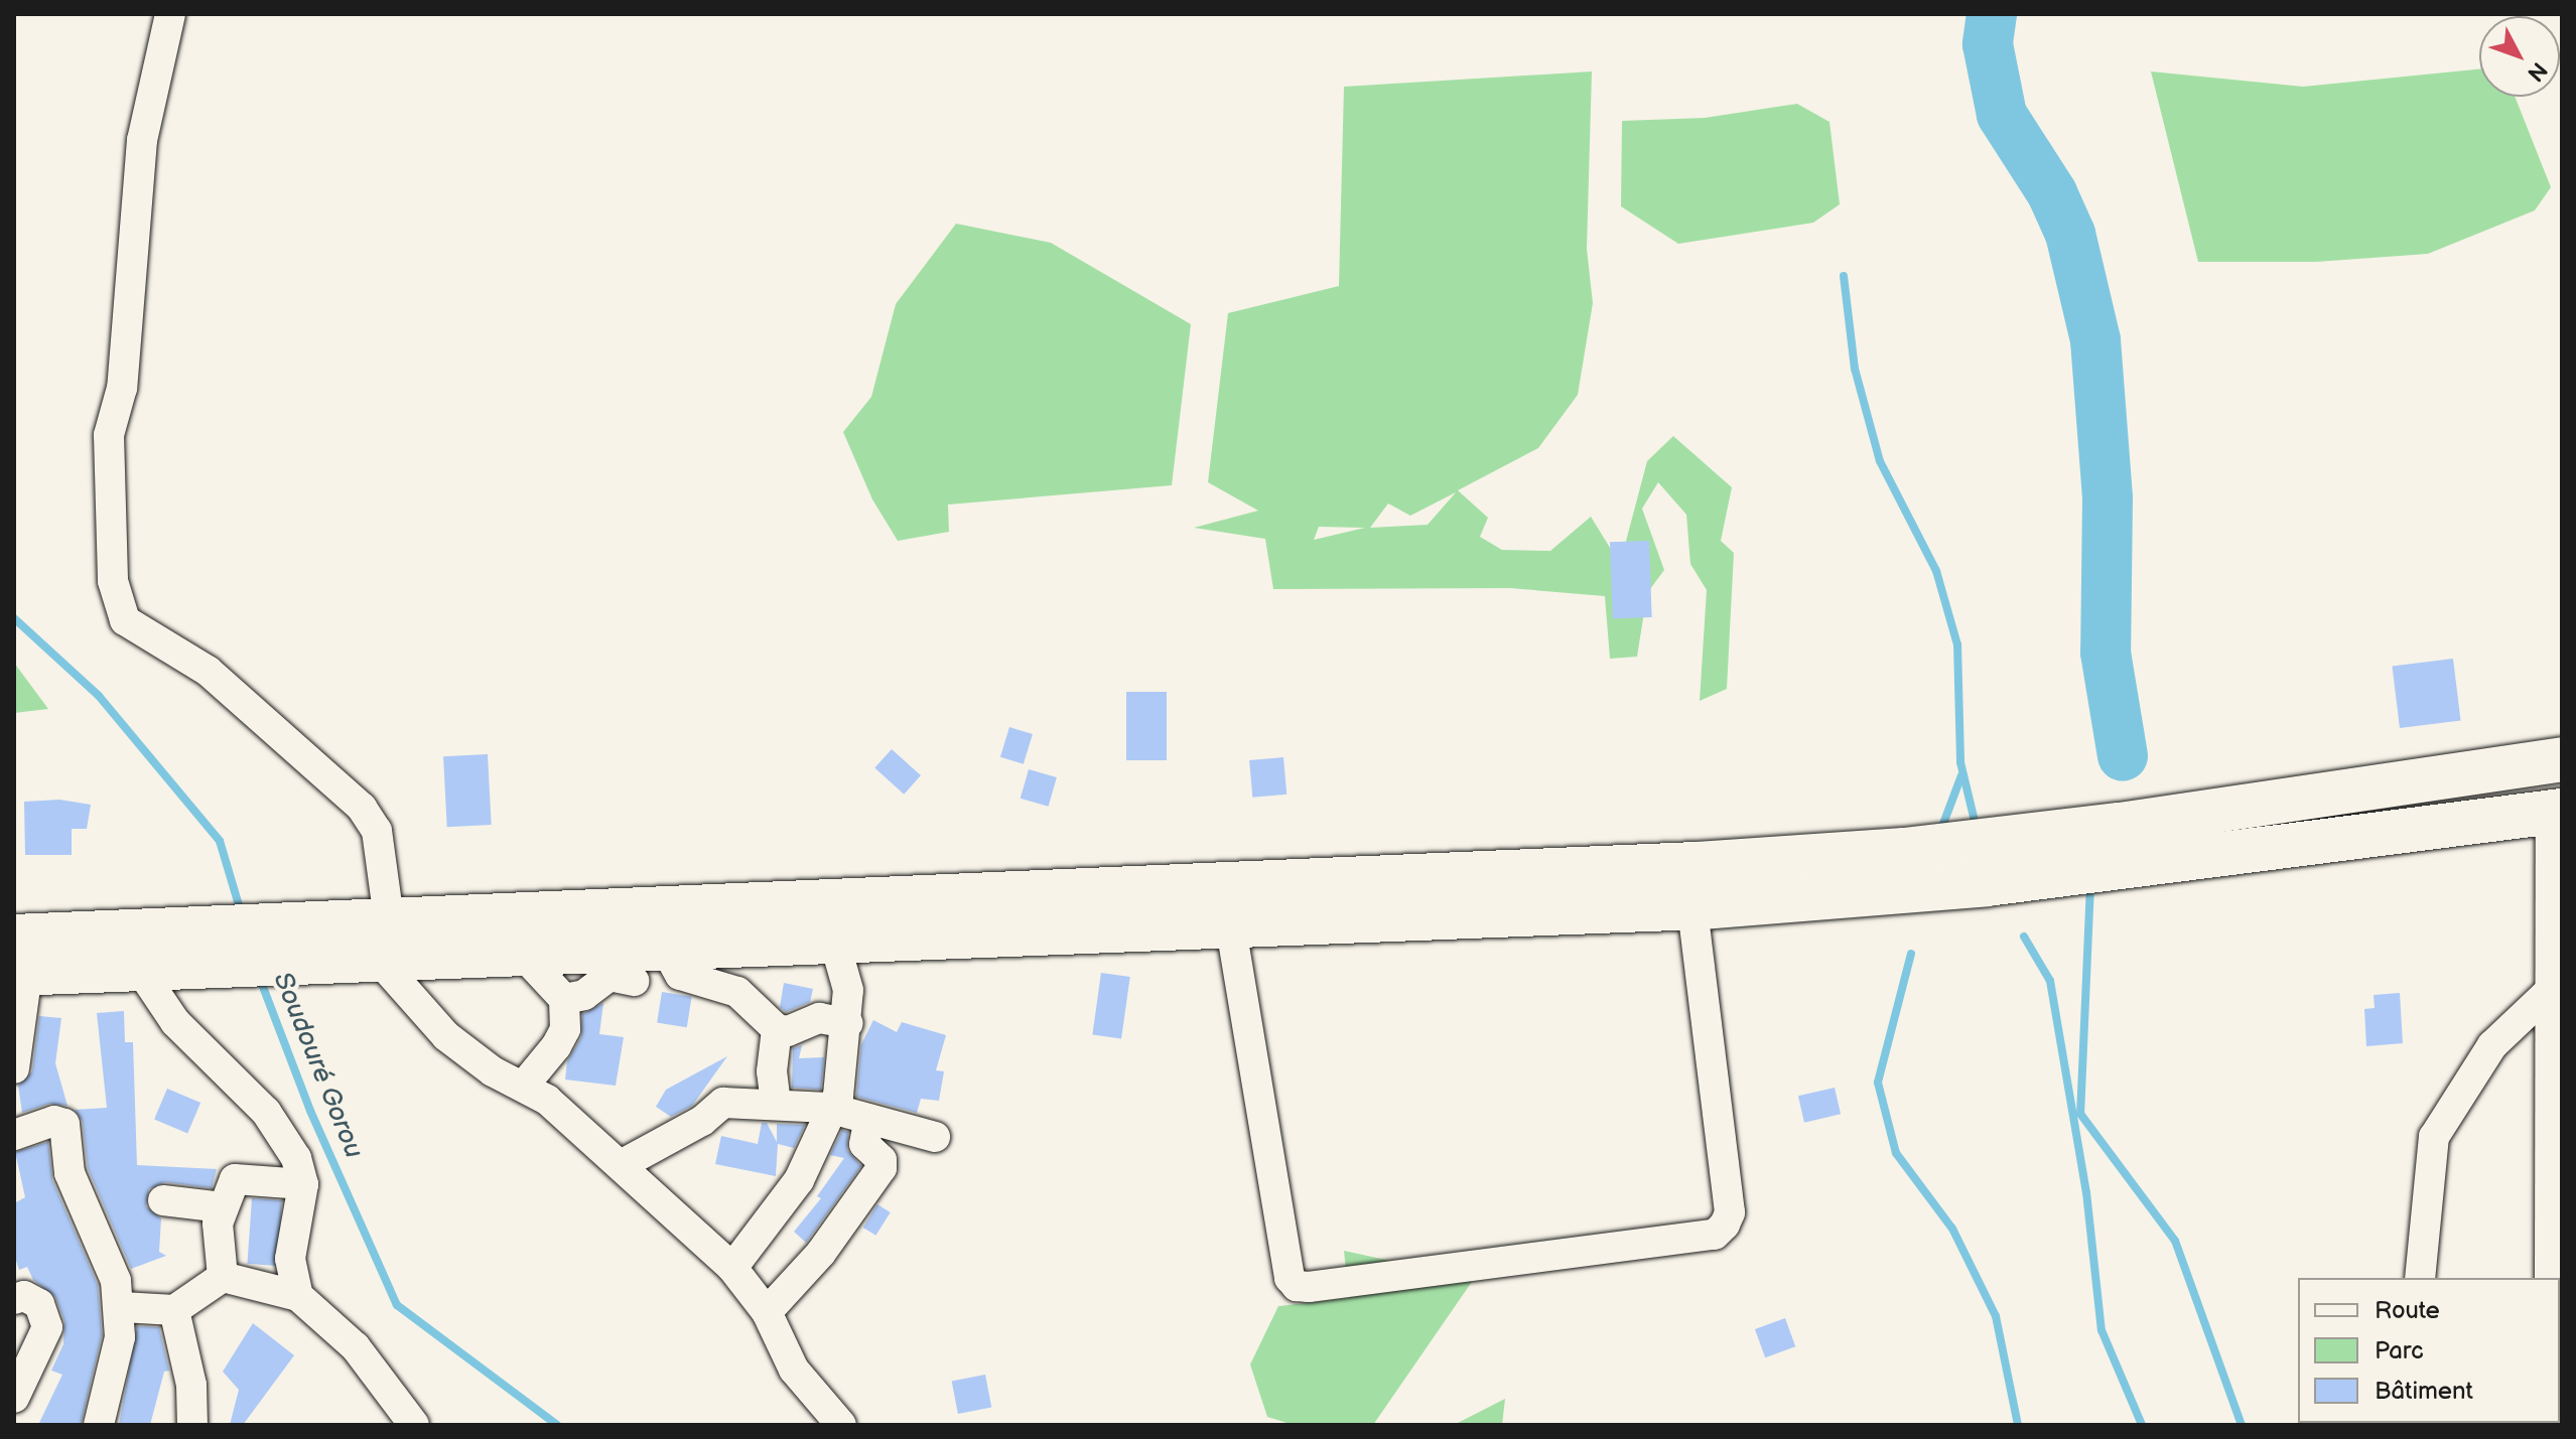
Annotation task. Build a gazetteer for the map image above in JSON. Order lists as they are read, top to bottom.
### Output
{
  "water": ["Soudouré Gorou"],
  "legend": ["Route", "Parc", "Bâtiment"],
  "north": "bottom right"
}
